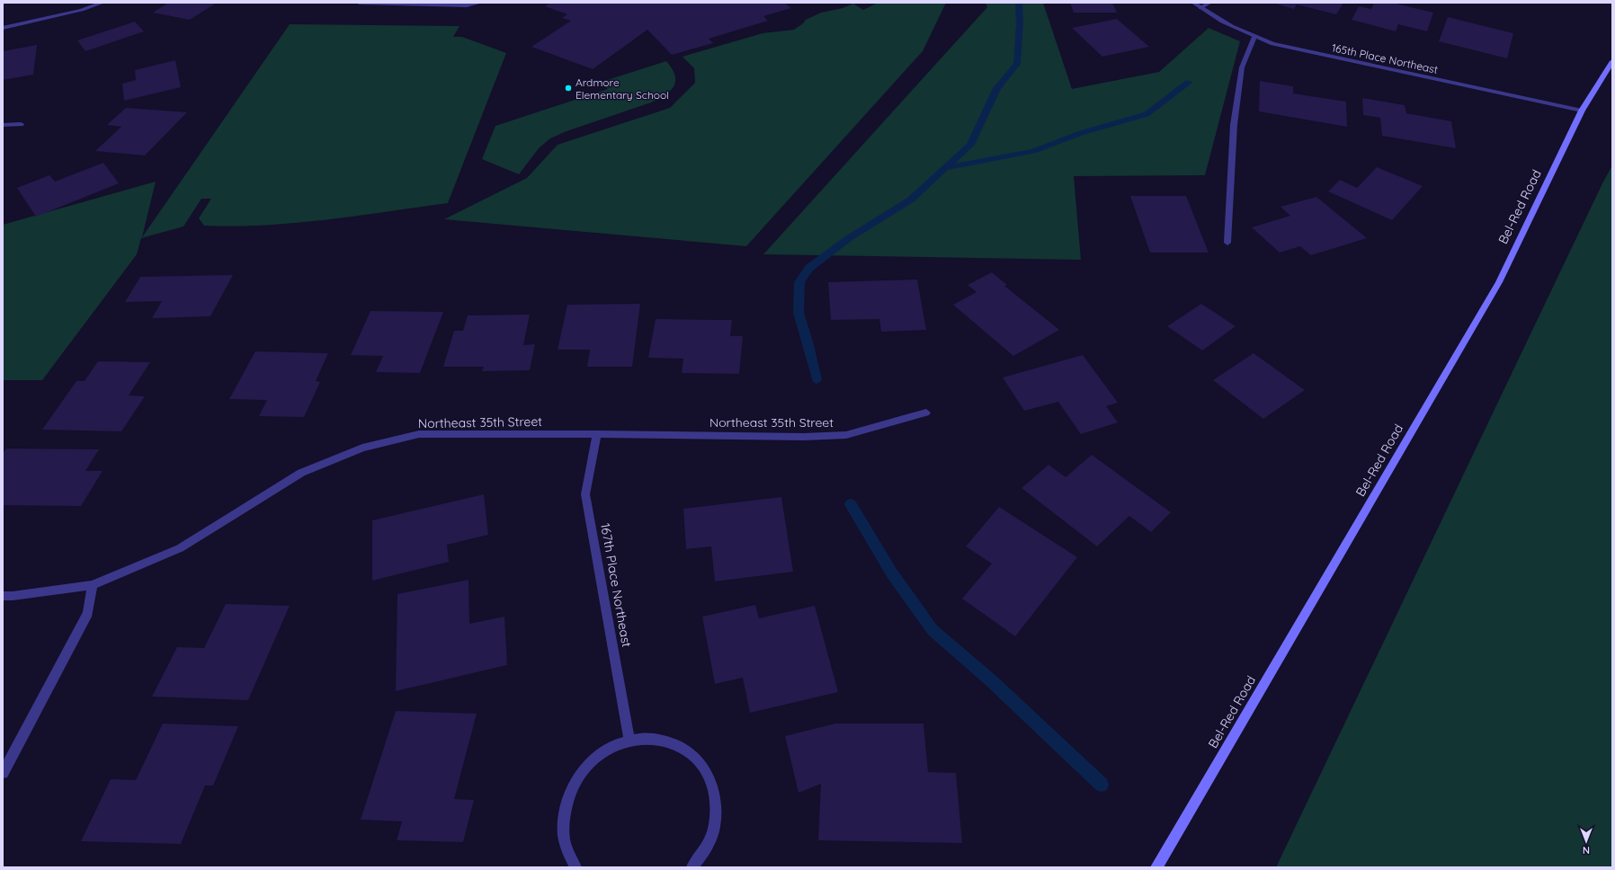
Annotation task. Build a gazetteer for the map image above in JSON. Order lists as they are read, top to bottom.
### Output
{
  "streets": {
    "main road": ["Bel-Red Road"],
    "street": ["165th Place Northeast", "Northeast 35th Street", "167th Place Northeast"]
  },
  "crossings": [
    ["165th Place Northeast", "Bel-Red Road"],
    ["Northeast 35th Street", "167th Place Northeast"]
  ],
  "places": ["Ardmore Elementary School"],
  "north": "bottom"
}
